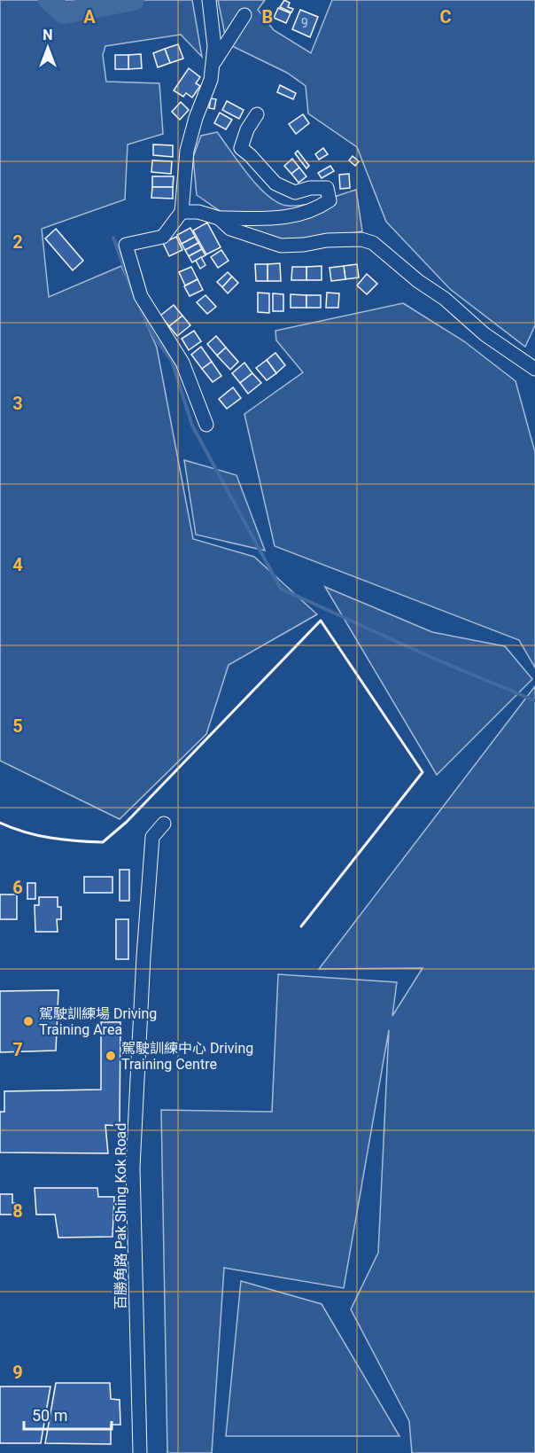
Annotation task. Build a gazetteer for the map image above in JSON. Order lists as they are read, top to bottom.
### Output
{
  "streets": {
    "street": ["百勝角路 Pak Shing Kok Road"]
  },
  "places": ["駕駛訓練場 Driving Training Area", "駕駛訓練中心 Driving Training Centre"],
  "house_numbers": ["9"],
  "scale_bar": "50 m",
  "north": "top",
  "grid": {
    "columns": ["A", "B", "C"],
    "rows": [
      "2",
      "3",
      "4",
      "5",
      "6",
      "7",
      "8",
      "9"
    ]
  }
}
